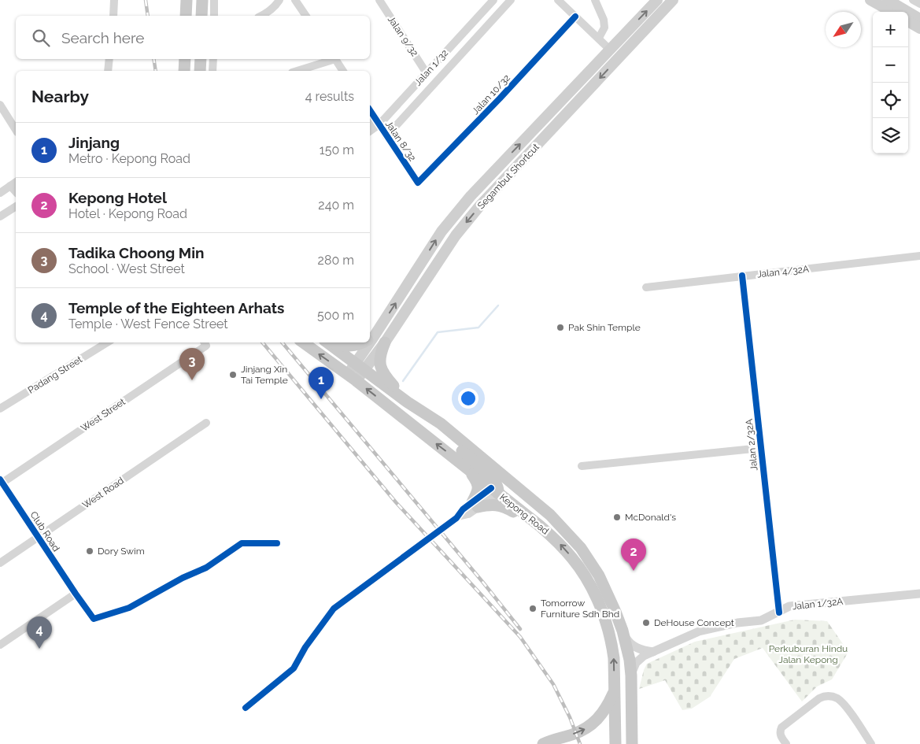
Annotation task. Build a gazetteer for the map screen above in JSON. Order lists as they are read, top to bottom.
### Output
{
  "streets": {
    "main road": ["Segambut Shortcut", "Kepong Road"],
    "street": [
      "Jalan 9/32",
      "Jalan 1/32",
      "Jalan 10/32",
      "Jalan 8/32",
      "Jalan 4/32A",
      "Padang Street",
      "West Street",
      "Jalan 2/32A",
      "West Road",
      "Club Road",
      "Jalan 1/32A"
    ]
  },
  "crossings": [
    ["Jalan 9/32", "Jalan 1/32"],
    ["Jalan 1/32", "Jalan 8/32"],
    ["Jalan 10/32", "Jalan 8/32"],
    ["Segambut Shortcut", "Kepong Road"],
    ["Jalan 4/32A", "Jalan 2/32A"],
    ["West Street", "Club Road"],
    ["Jalan 2/32A", "Jalan 1/32A"],
    ["West Road", "Club Road"]
  ],
  "parks": ["Perkuburan Hindu Jalan Kepong"],
  "places": [
    "Pak Shin Temple",
    "Jinjang Xin Tai Temple",
    "McDonald's",
    "Dory Swim",
    "Tomorrow Furniture Sdh Bhd",
    "DeHouse Concept"
  ],
  "north": "bottom left",
  "page": {
    "map_buttons": ["+", "−"],
    "search": "Search here",
    "heading": ["Nearby", "4 results"],
    "list": [
      {
        "mark": "1",
        "name": "Jinjang",
        "note": "Metro · Kepong Road",
        "value": "150 m"
      },
      {
        "mark": "2",
        "name": "Kepong Hotel",
        "note": "Hotel · Kepong Road",
        "value": "240 m"
      },
      {
        "mark": "3",
        "name": "Tadika Choong Min",
        "note": "School · West Street",
        "value": "280 m"
      },
      {
        "mark": "4",
        "name": "Temple of the Eighteen Arhats",
        "note": "Temple · West Fence Street",
        "value": "500 m"
      }
    ],
    "pins": [
      "3",
      "1",
      "2",
      "4"
    ]
  }
}
